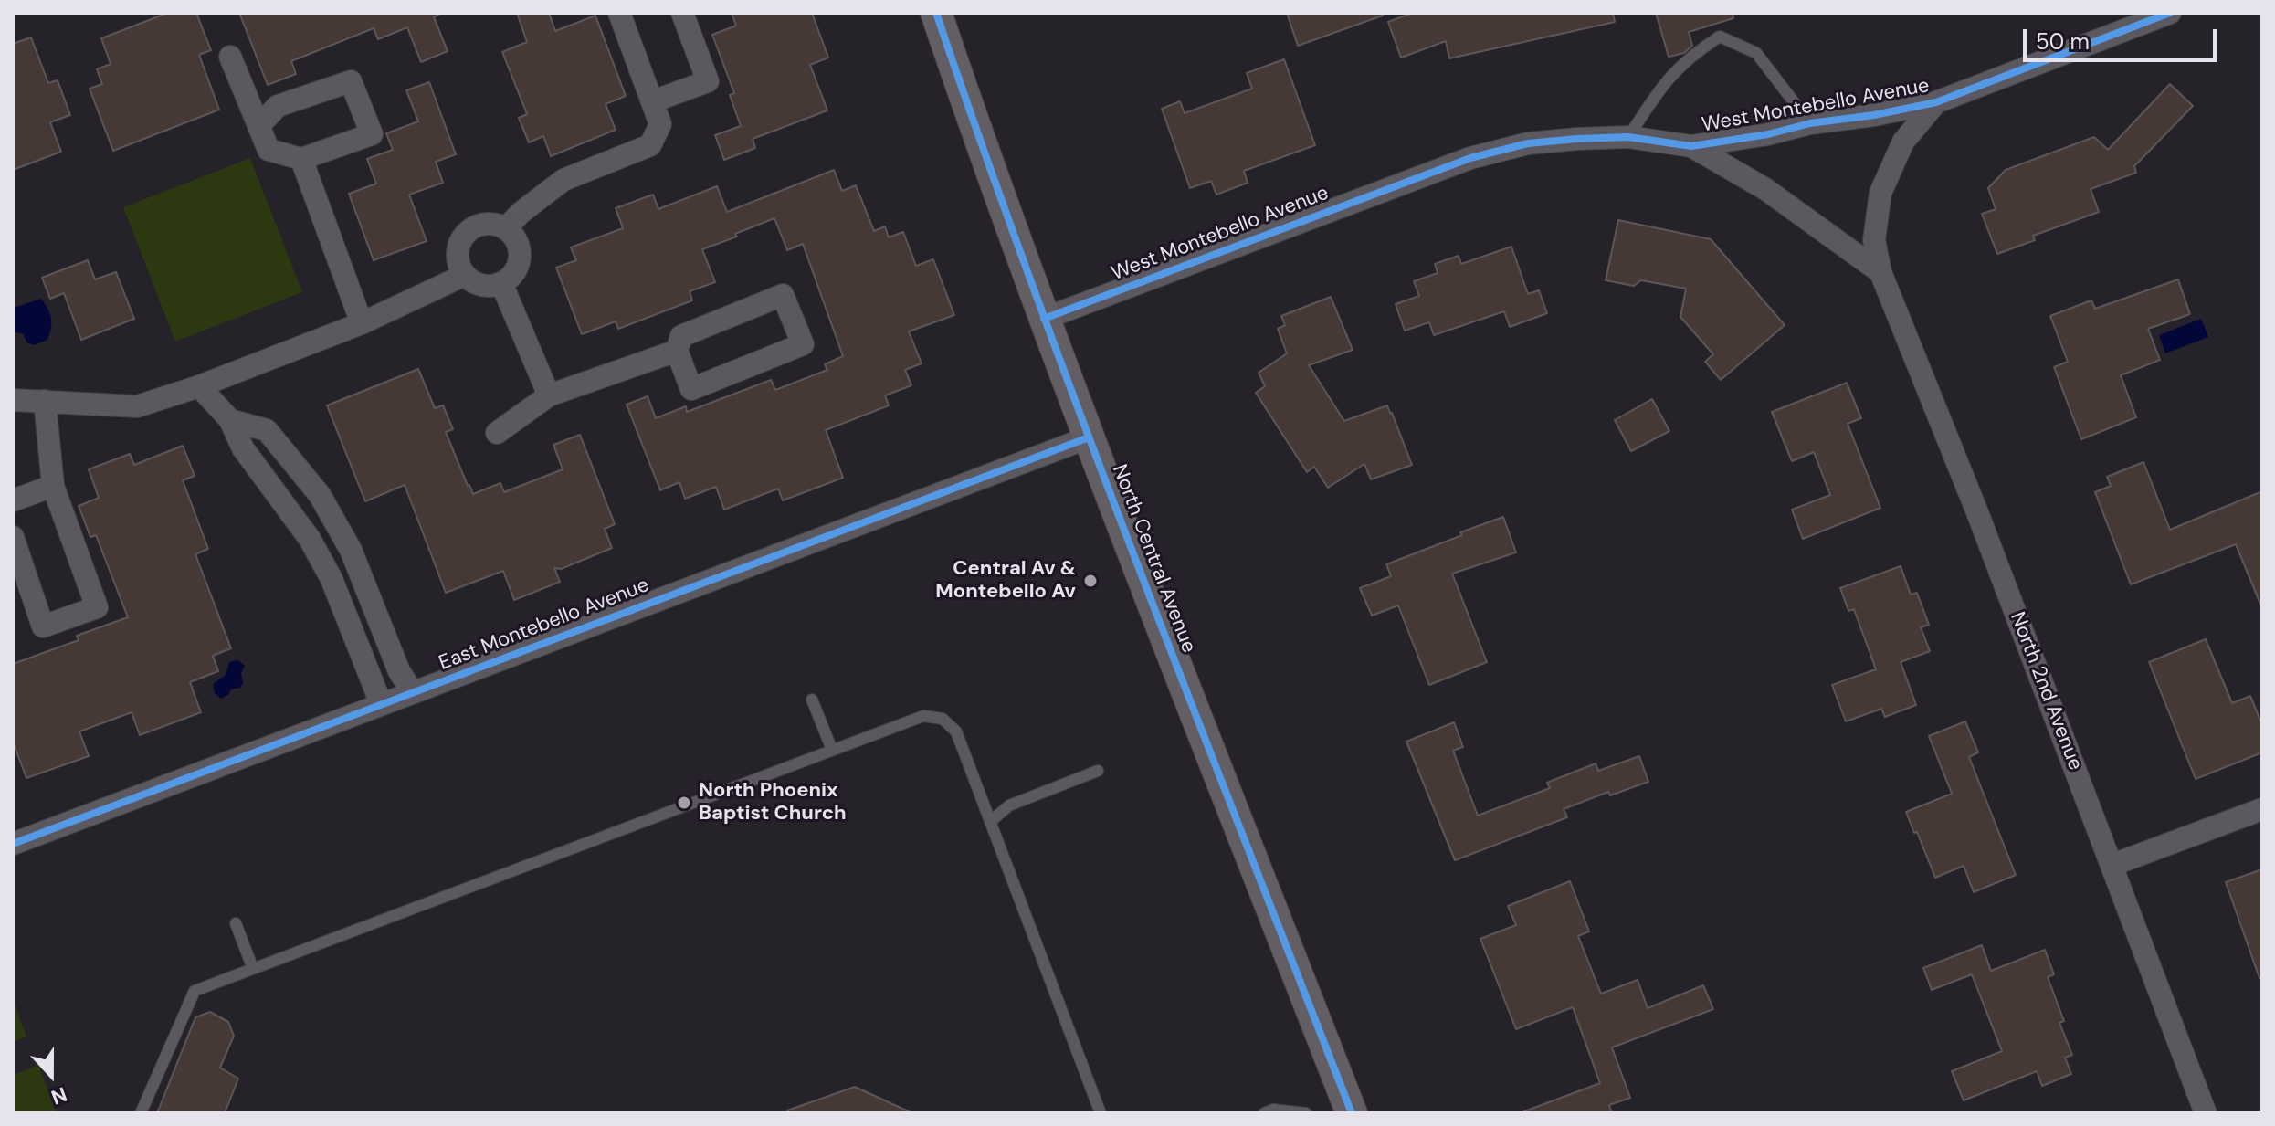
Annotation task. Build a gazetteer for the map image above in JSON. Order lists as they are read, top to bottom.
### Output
{
  "streets": {
    "main road": ["North Central Avenue"],
    "street": ["West Montebello Avenue", "East Montebello Avenue", "North 2nd Avenue"]
  },
  "crossings": [
    ["West Montebello Avenue", "North Central Avenue"],
    ["West Montebello Avenue", "North 2nd Avenue"],
    ["North Central Avenue", "East Montebello Avenue"]
  ],
  "places": ["Central Av & Montebello Av", "North Phoenix Baptist Church"],
  "scale_bar": "50 m",
  "north": "bottom"
}
